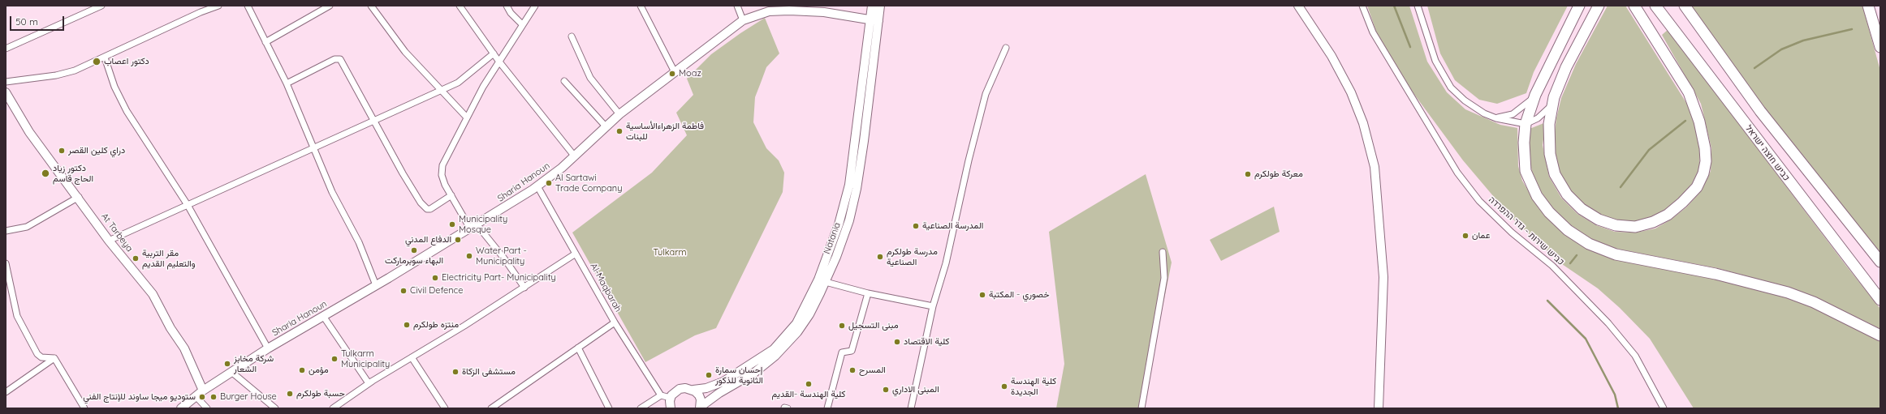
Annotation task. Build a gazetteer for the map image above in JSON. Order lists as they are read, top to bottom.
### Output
{
  "streets": {
    "highway": ["כביש חוצה ישראל"],
    "street": [
      "Sharia Hanoun",
      "כביש שירות - גדר ההפרדה",
      "At Tarbeya",
      "Natania",
      "Al-Maqbarah"
    ]
  },
  "crossings": [
    ["Sharia Hanoun", "At Tarbeya"],
    ["Sharia Hanoun", "Natania"],
    ["Sharia Hanoun", "Al-Maqbarah"]
  ],
  "parks": ["Tulkarm"],
  "places": [
    "دكتور اعصاب",
    "Moaz",
    "فاطمة الزهراءالأساسية للبنات",
    "دراي كلين القصر",
    "دكتور زياد الحاج قاسم",
    "معركة طولكرم",
    "Al Sartawi Trade Company",
    "Municipality Mosque",
    "المدرسة الصناعية",
    "عمان",
    "الدفاع المدني",
    "البهاء سوبرماركت",
    "Water Part - Municipality",
    "مدرسة طولكرم الصناعية",
    "مقر التربية والتعليم القديم",
    "Electricity Part- Municipality",
    "Civil Defence",
    "خصوري - المكتبة",
    "منتزه طولكرم",
    "مبنى التسجيل",
    "كلية الاقتصاد",
    "Tulkarm Municipality",
    "شركة مخابز الشعار",
    "مؤمن",
    "المسرح",
    "مستشفى الزكاة",
    "إحسان سمارة الثانوية للذكور",
    "كلية الهندسة -القديم",
    "كلية الهندسة الجديدة",
    "المبنى الاداري",
    "حسبة طولكرم",
    "ستوديو ميجا ساوند للإنتاج الفني",
    "Burger House"
  ],
  "scale_bar": "50 m"
}
